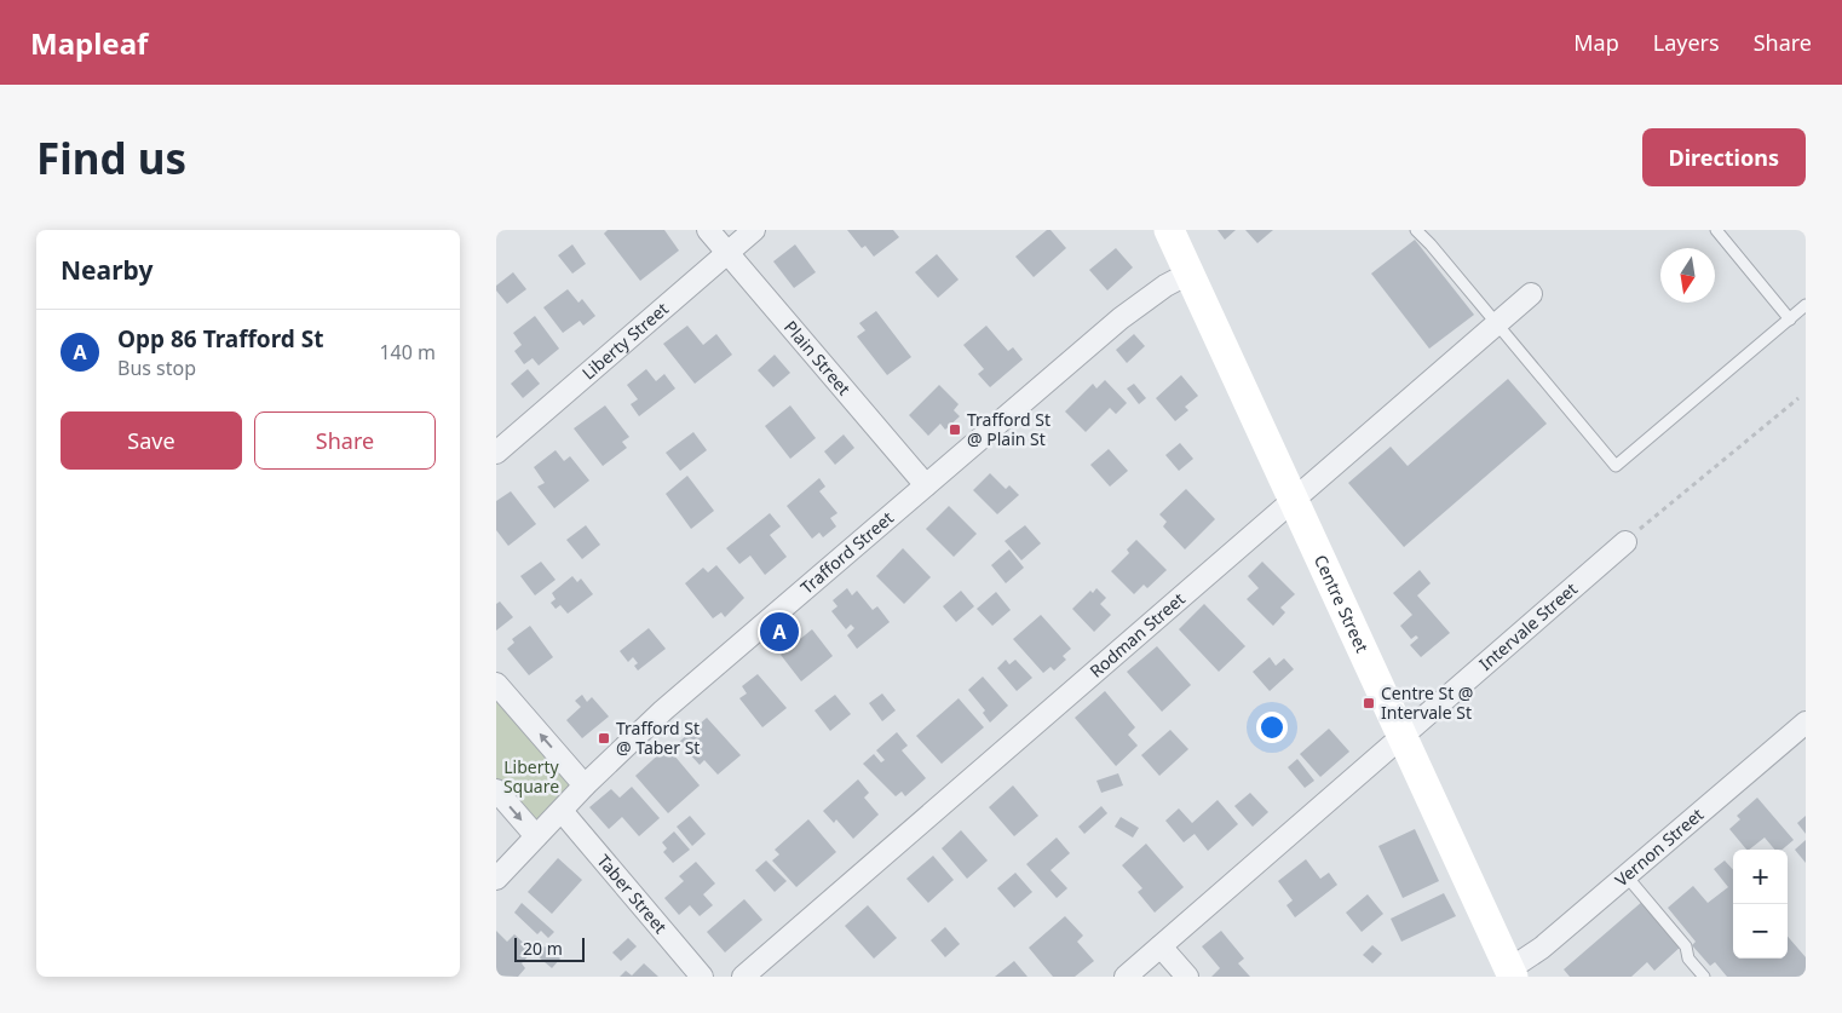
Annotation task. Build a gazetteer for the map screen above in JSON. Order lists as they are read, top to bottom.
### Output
{
  "streets": {
    "main road": ["Centre Street"],
    "street": [
      "Liberty Street",
      "Plain Street",
      "Trafford Street",
      "Intervale Street",
      "Rodman Street",
      "Vernon Street",
      "Taber Street"
    ]
  },
  "crossings": [
    ["Liberty Street", "Plain Street"],
    ["Plain Street", "Trafford Street"],
    ["Trafford Street", "Centre Street"],
    ["Trafford Street", "Taber Street"],
    ["Centre Street", "Intervale Street"],
    ["Centre Street", "Rodman Street"],
    ["Centre Street", "Vernon Street"]
  ],
  "parks": ["Liberty Square"],
  "places": {
    "transit": ["Trafford St @ Plain St", "Centre St @ Intervale St", "Trafford St @ Taber St"]
  },
  "scale_bar": "20 m",
  "north": "bottom",
  "page": {
    "header": "Mapleaf",
    "nav": ["Map", "Layers", "Share"],
    "buttons": [
      "Directions",
      ["Save", "Share"]
    ],
    "title": "Find us",
    "heading": "Nearby",
    "list": [
      {
        "mark": "A",
        "name": "Opp 86 Trafford St",
        "note": "Bus stop",
        "value": "140 m"
      }
    ],
    "pins": "A",
    "map_buttons": ["+", "−"],
    "scale": "20 m"
  }
}
